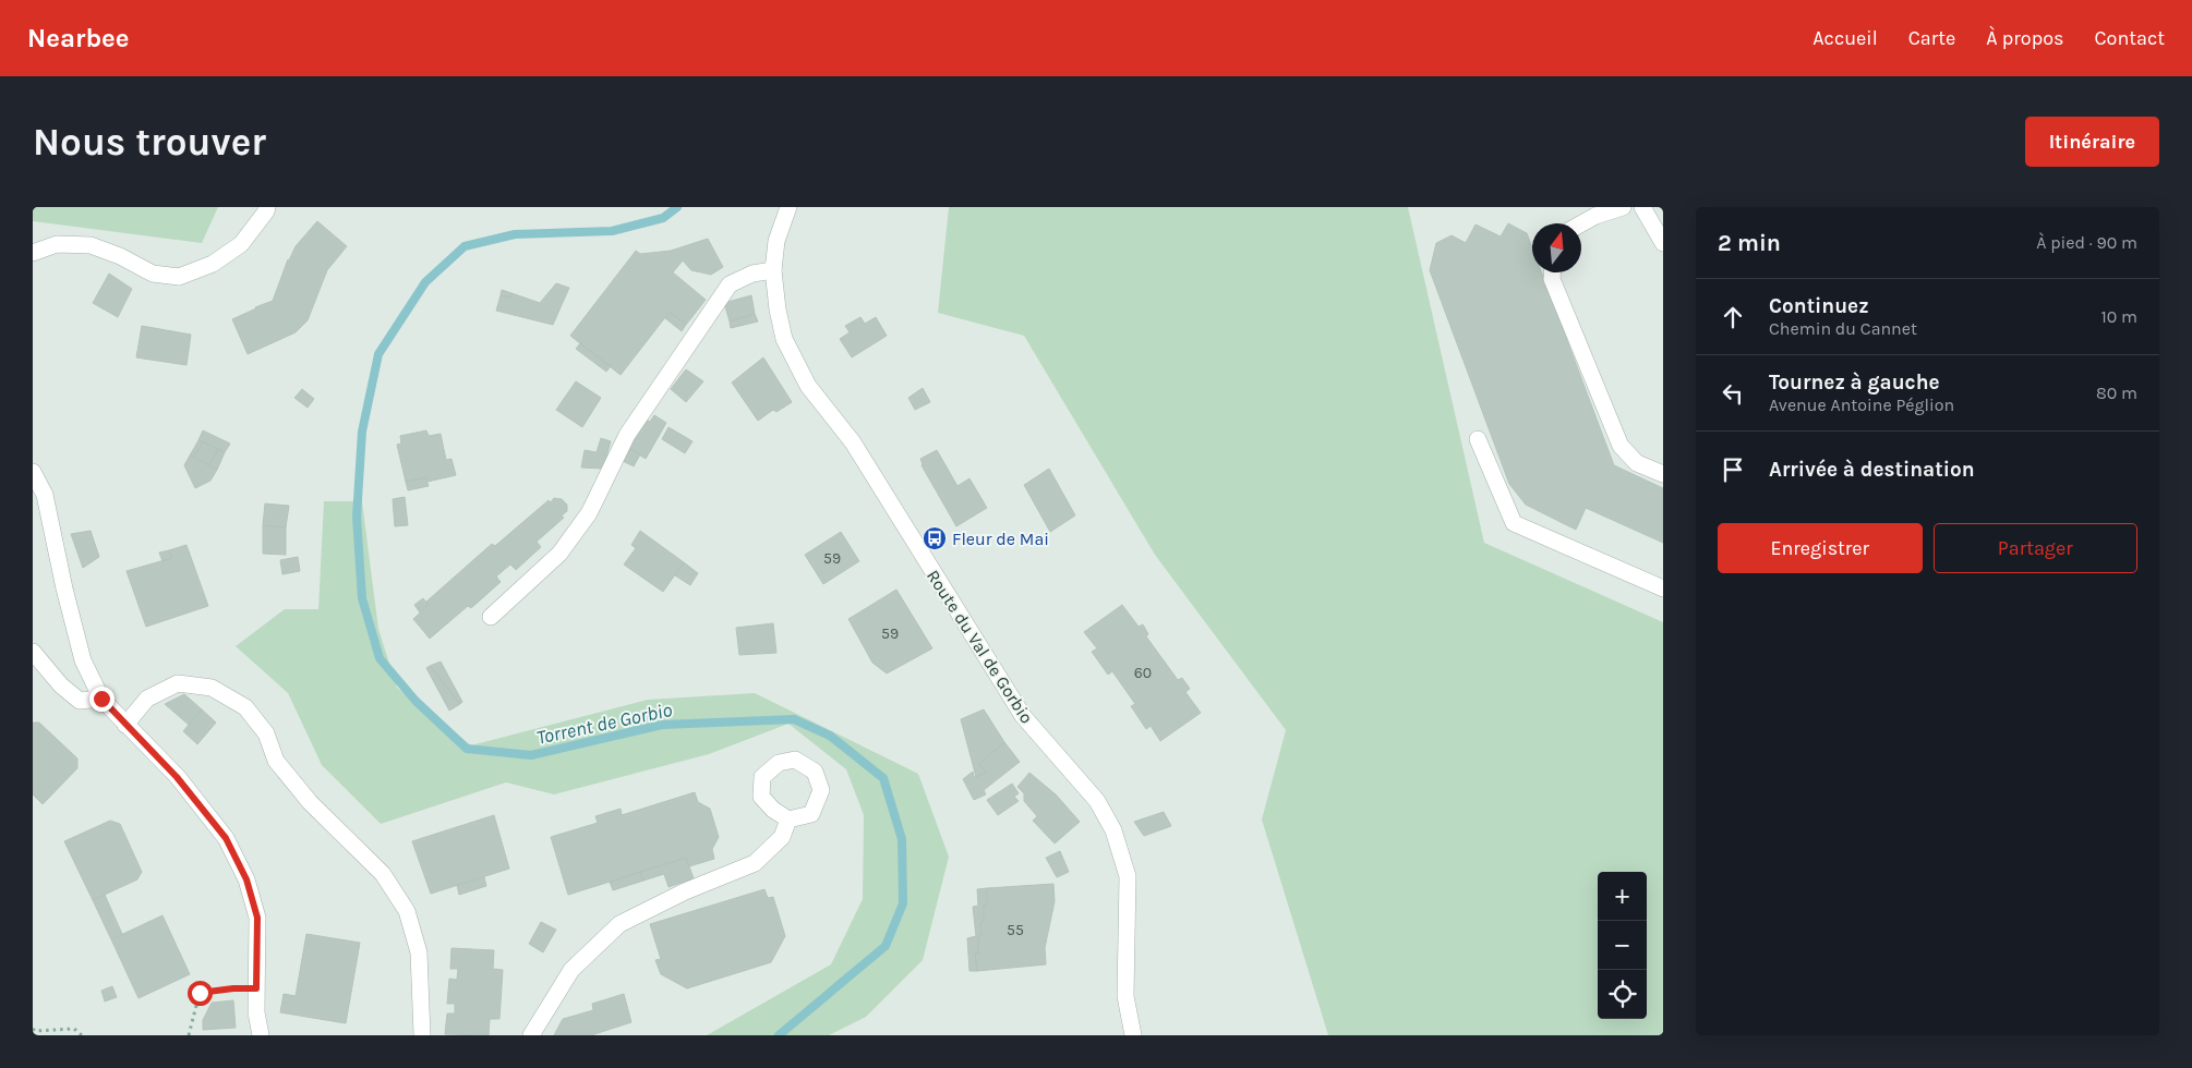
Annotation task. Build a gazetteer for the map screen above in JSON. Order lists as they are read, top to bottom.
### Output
{
  "streets": {
    "street": ["Route du Val de Gorbio"]
  },
  "water": ["Torrent de Gorbio"],
  "places": {
    "bus stop": ["Fleur de Mai"]
  },
  "house_numbers": [
    "59",
    "59",
    "60",
    "55"
  ],
  "north": "top",
  "page": {
    "header": "Nearbee",
    "nav": [
      "Accueil",
      "Carte",
      "À propos",
      "Contact"
    ],
    "buttons": [
      "Itinéraire",
      ["Enregistrer", "Partager"]
    ],
    "title": "Nous trouver",
    "heading": ["2 min", "À pied · 90 m"],
    "list": [
      ["Continuez", "Chemin du Cannet", "10 m"],
      ["Tournez à gauche", "Avenue Antoine Péglion", "80 m"],
      "Arrivée à destination"
    ],
    "map_buttons": ["+", "−"]
  }
}
